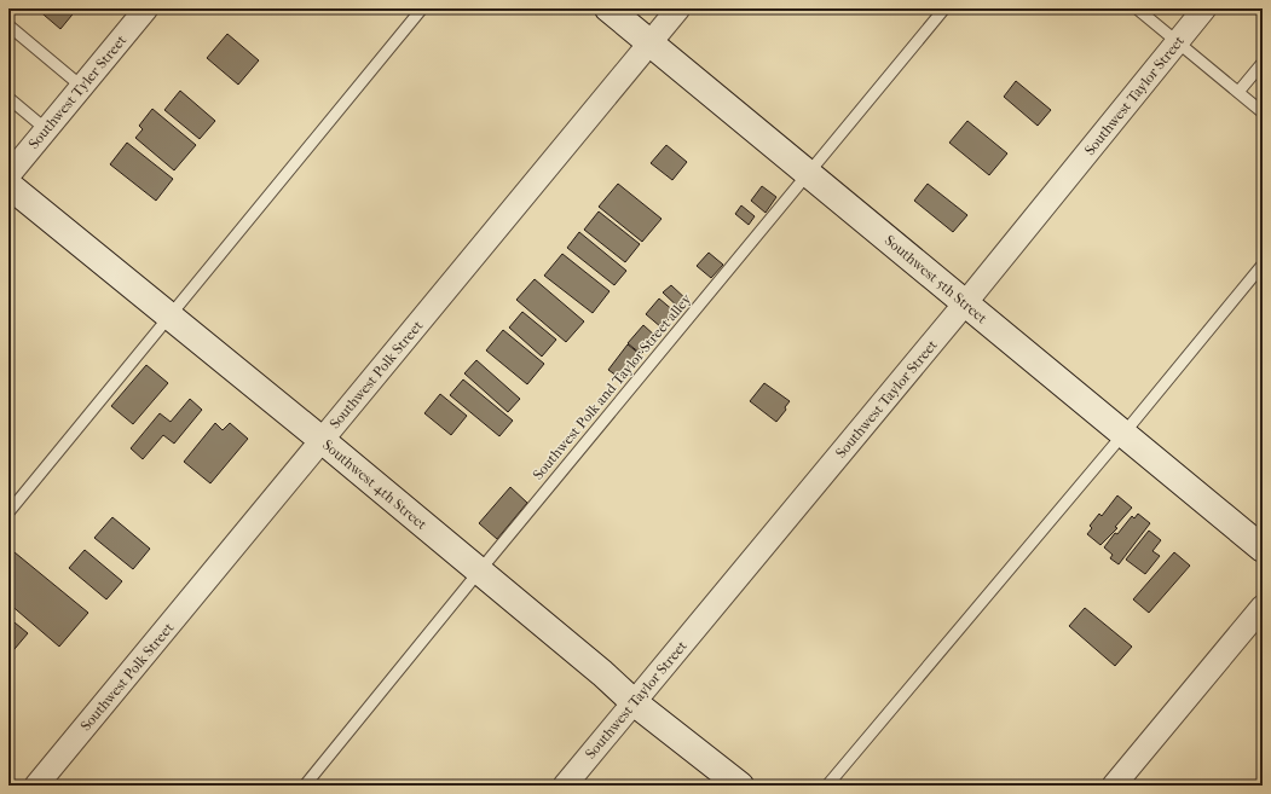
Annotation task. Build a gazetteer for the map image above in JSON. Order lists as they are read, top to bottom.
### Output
{
  "streets": {
    "street": [
      "Southwest Tyler Street",
      "Southwest Taylor Street",
      "Southwest 5th Street",
      "Southwest Polk Street",
      "Southwest 4th Street"
    ],
    "lane": ["Southwest Polk and Taylor Street alley"]
  },
  "crossings": [
    ["Southwest Taylor Street", "Southwest 5th Street"],
    ["Southwest Taylor Street", "Southwest 4th Street"],
    ["Southwest 5th Street", "Southwest Polk Street"],
    ["Southwest 5th Street", "Southwest Polk and Taylor Street alley"],
    ["Southwest Polk Street", "Southwest 4th Street"],
    ["Southwest Polk and Taylor Street alley", "Southwest 4th Street"]
  ]
}
